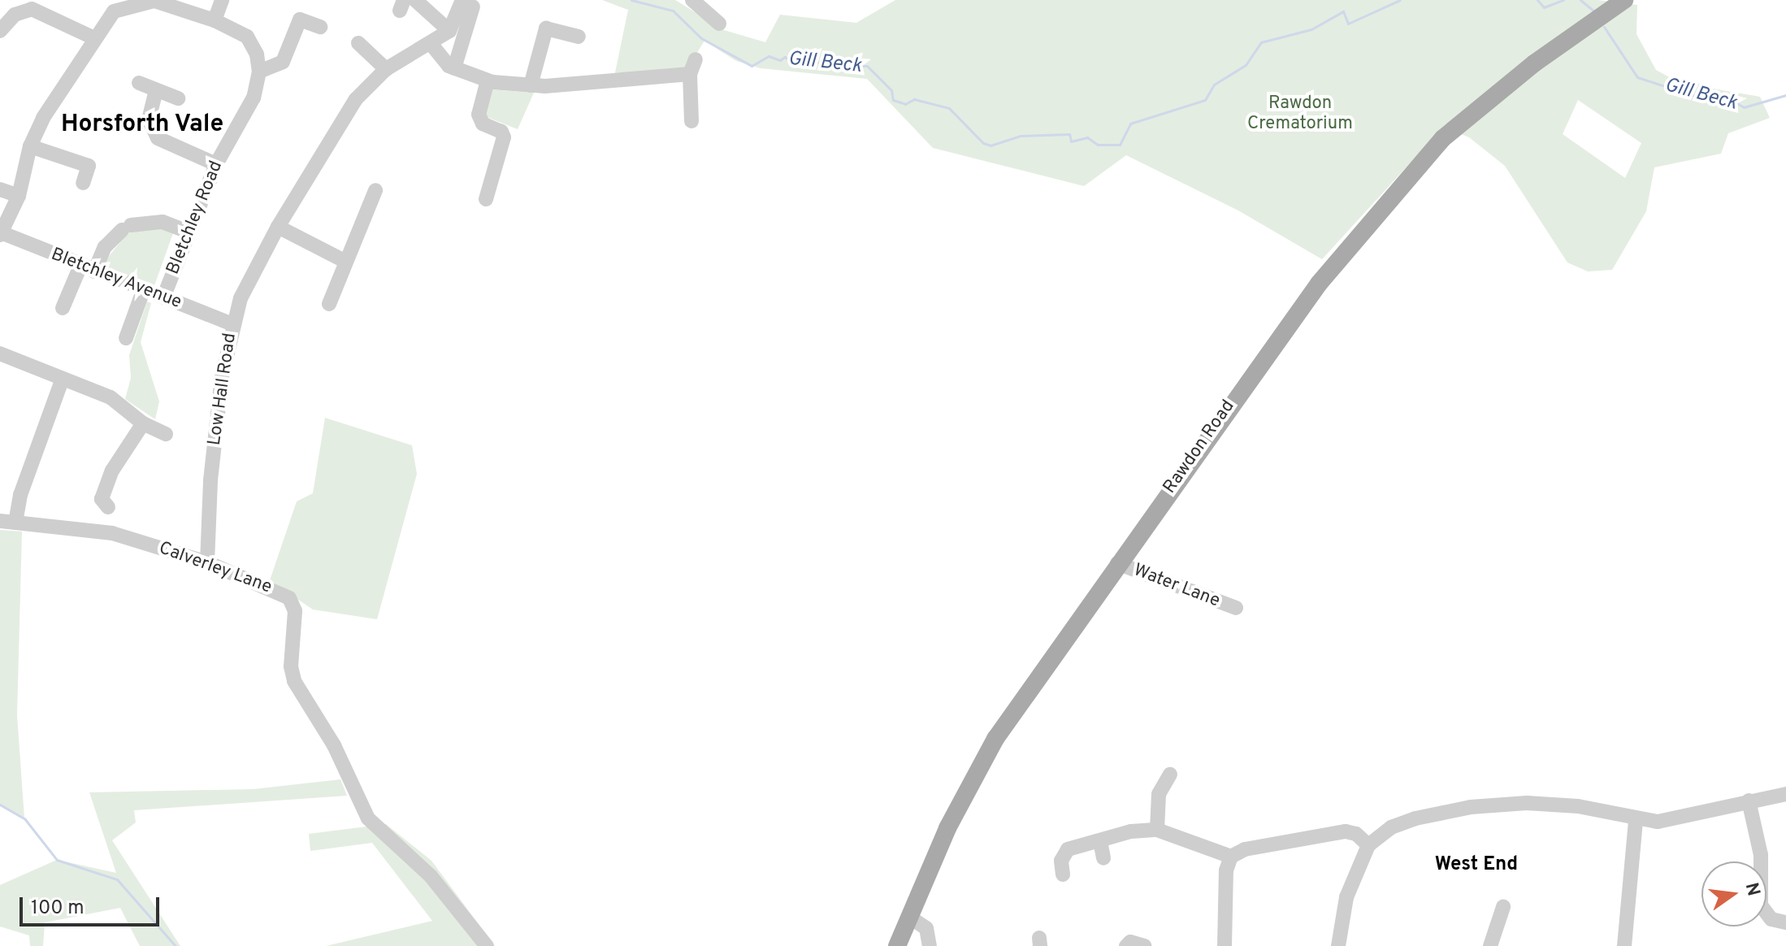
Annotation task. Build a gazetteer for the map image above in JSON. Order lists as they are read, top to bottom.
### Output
{
  "streets": {
    "main road": ["Rawdon Road"],
    "street": [
      "Bletchley Road",
      "Bletchley Avenue",
      "Low Hall Road",
      "Calverley Lane",
      "Water Lane"
    ]
  },
  "crossings": [
    ["Bletchley Road", "Bletchley Avenue"],
    ["Bletchley Avenue", "Low Hall Road"],
    ["Low Hall Road", "Calverley Lane"],
    ["Rawdon Road", "Water Lane"]
  ],
  "districts": ["Horsforth Vale", "West End"],
  "water": ["Gill Beck"],
  "parks": ["Rawdon Crematorium"],
  "scale_bar": "100 m",
  "north": "right"
}
